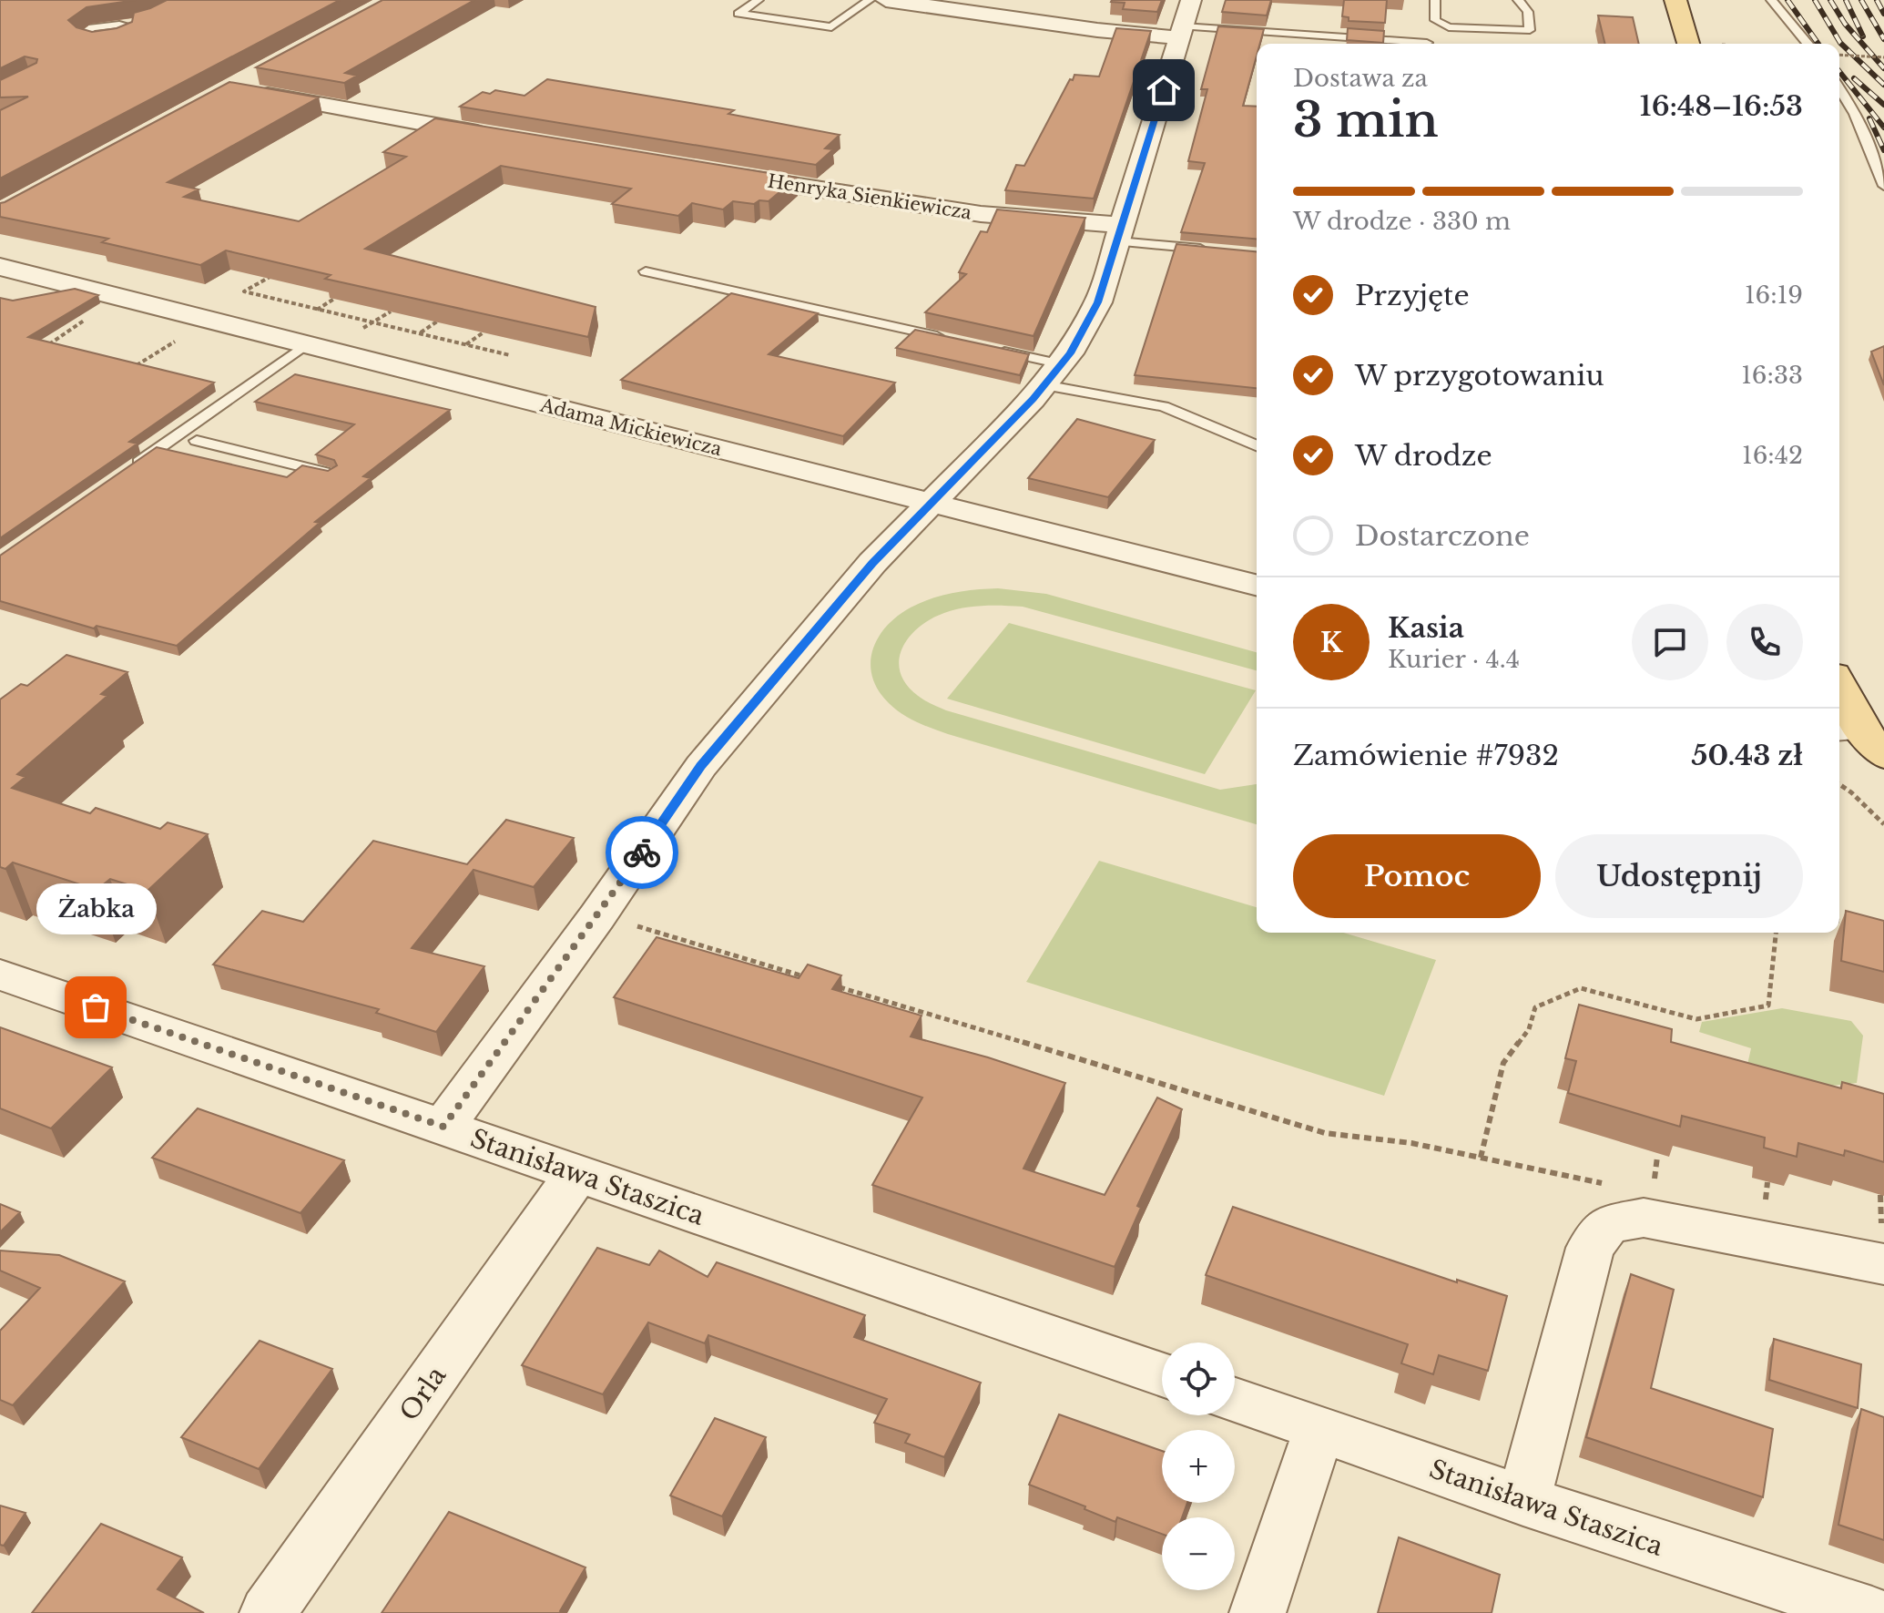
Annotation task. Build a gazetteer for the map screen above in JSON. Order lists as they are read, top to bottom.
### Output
{
  "streets": {
    "street": [
      "Henryka Sienkiewicza",
      "Adama Mickiewicza",
      "Stanisława Staszica",
      "Orla"
    ]
  },
  "crossings": [
    ["Stanisława Staszica", "Orla"]
  ],
  "places": ["Żabka"],
  "page": {
    "heading": ["3 min", "Dostawa za", "16:48–16:53"],
    "panel": [
      "Kasia",
      "Kurier · 4.4",
      "Zamówienie #7932",
      "50.43 zł"
    ],
    "bar": "W drodze · 330 m",
    "list": [
      ["Przyjęte", "16:19"],
      ["W przygotowaniu", "16:33"],
      ["W drodze", "16:42"],
      "Dostarczone"
    ],
    "round": "K",
    "buttons": ["Pomoc", "Udostępnij"],
    "bubble": "Żabka",
    "map_buttons": ["+", "−"]
  }
}
